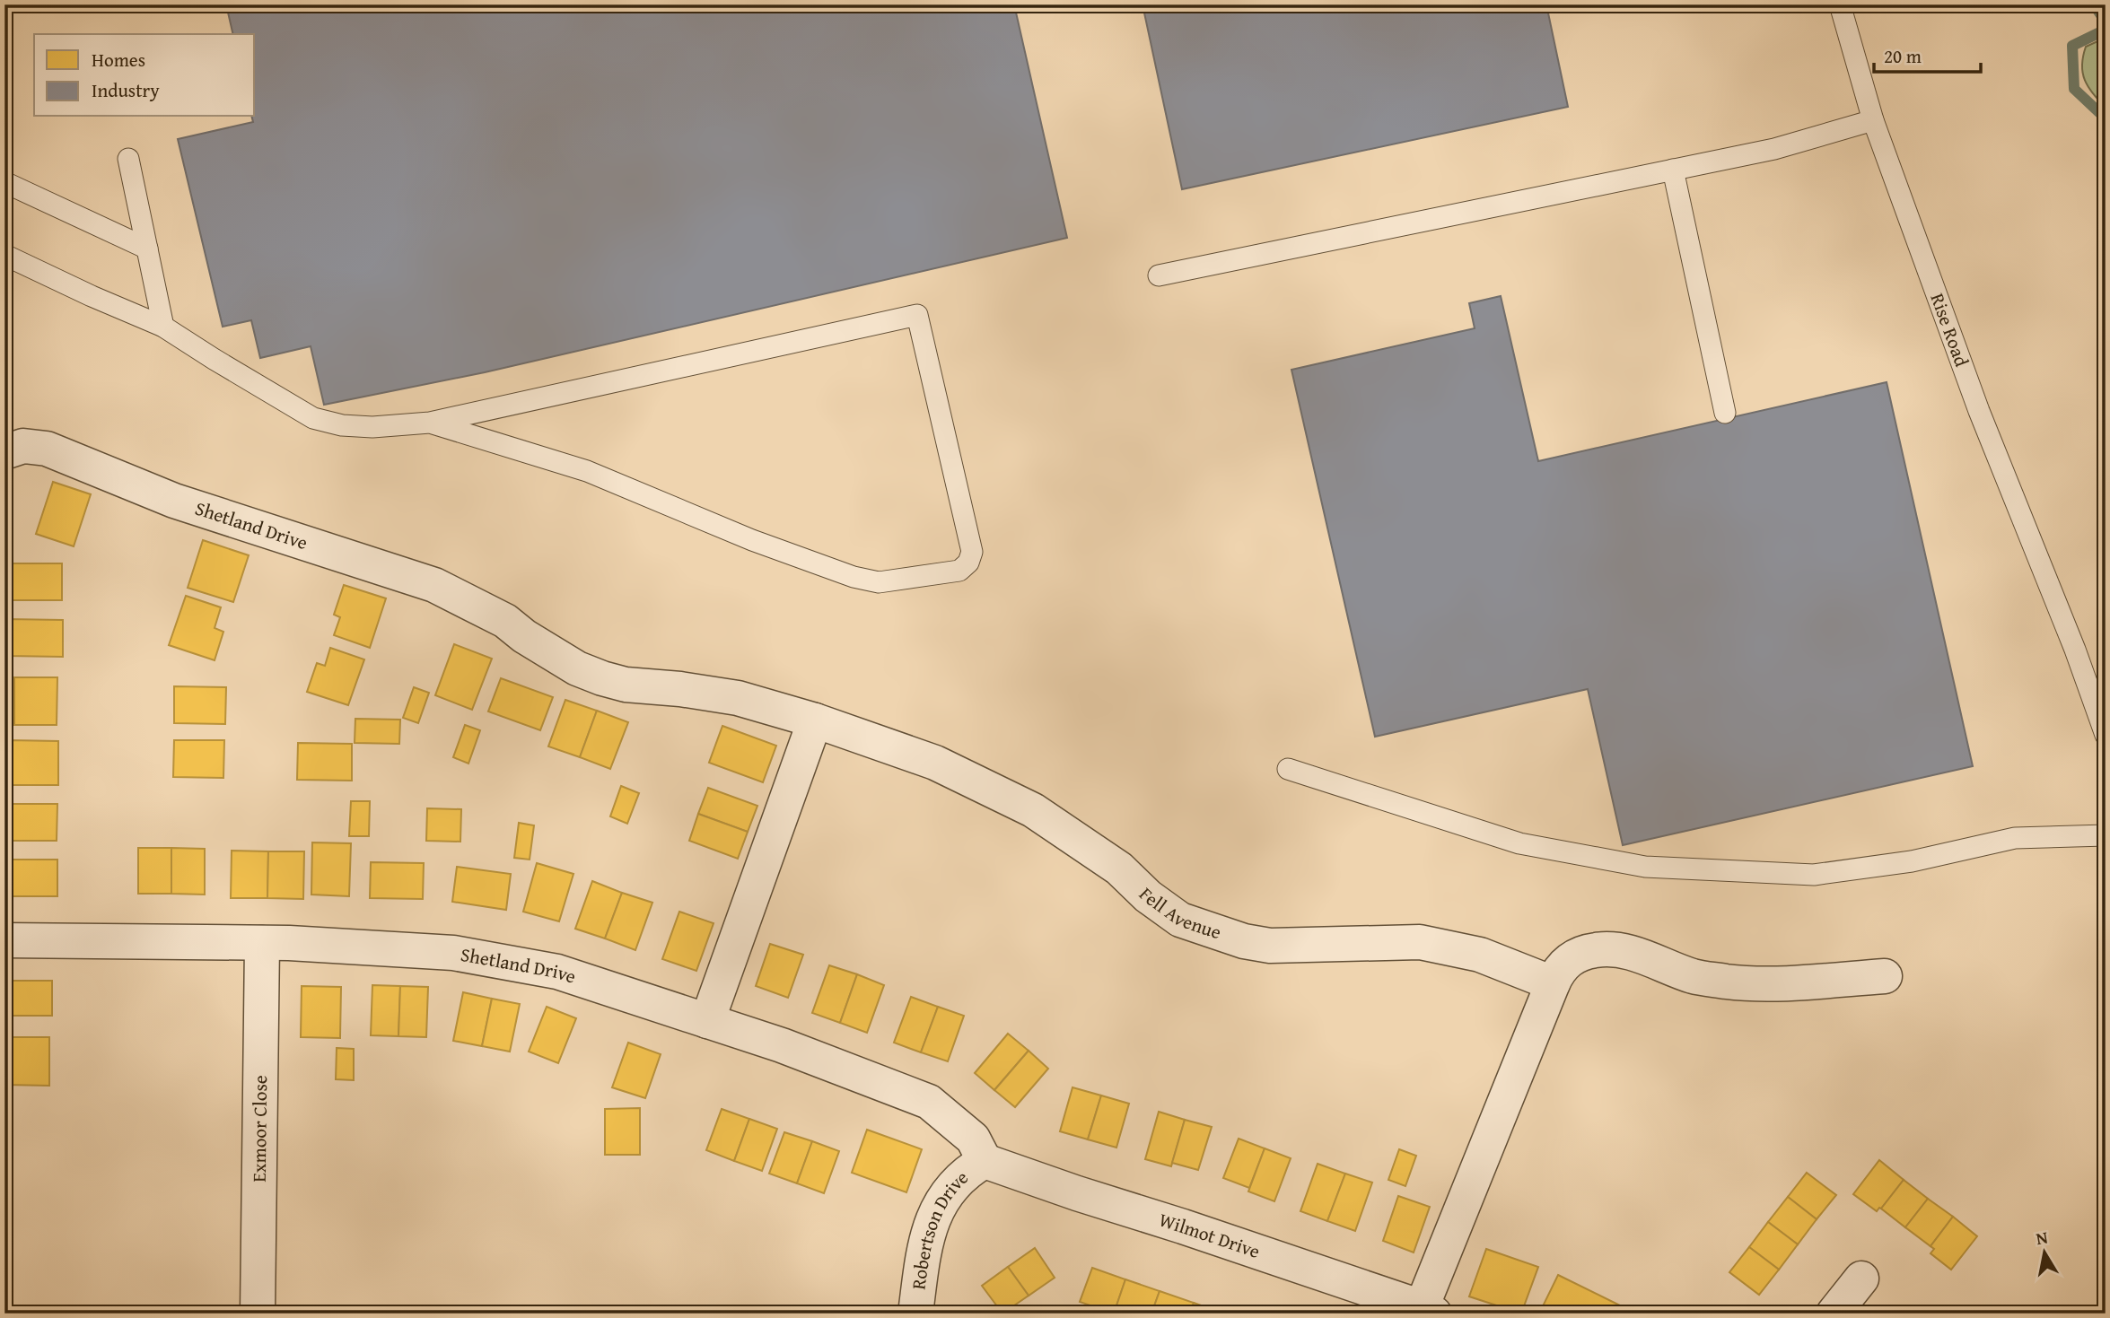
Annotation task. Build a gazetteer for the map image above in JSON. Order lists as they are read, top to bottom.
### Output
{
  "streets": {
    "street": [
      "Shetland Drive",
      "Fell Avenue",
      "Exmoor Close",
      "Robertson Drive",
      "Wilmot Drive"
    ],
    "lane": ["Rise Road"]
  },
  "crossings": [
    ["Shetland Drive", "Fell Avenue"],
    ["Shetland Drive", "Exmoor Close"],
    ["Shetland Drive", "Robertson Drive"],
    ["Shetland Drive", "Wilmot Drive"],
    ["Robertson Drive", "Wilmot Drive"]
  ],
  "legend": ["Homes", "Industry"],
  "scale_bar": "20 m",
  "north": "top"
}
